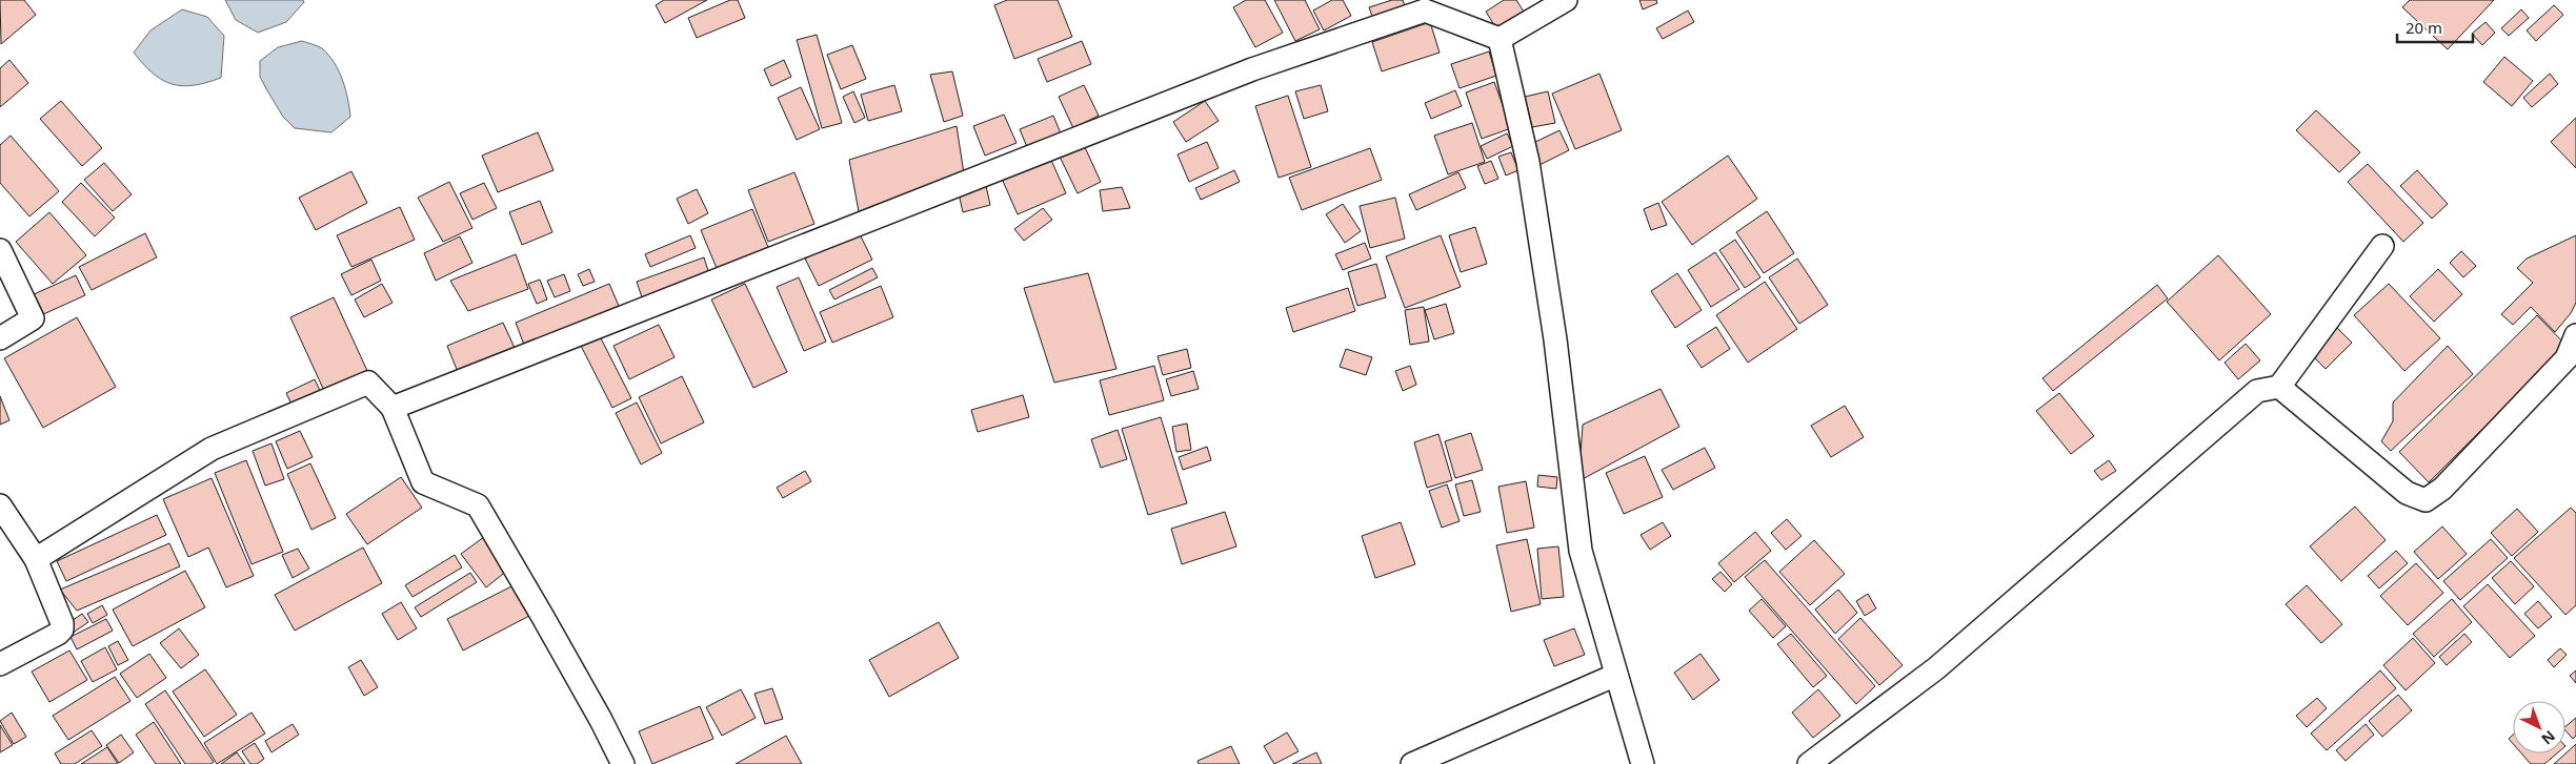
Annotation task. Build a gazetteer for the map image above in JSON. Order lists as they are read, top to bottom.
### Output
{
  "scale_bar": "20 m",
  "north": "bottom right"
}
